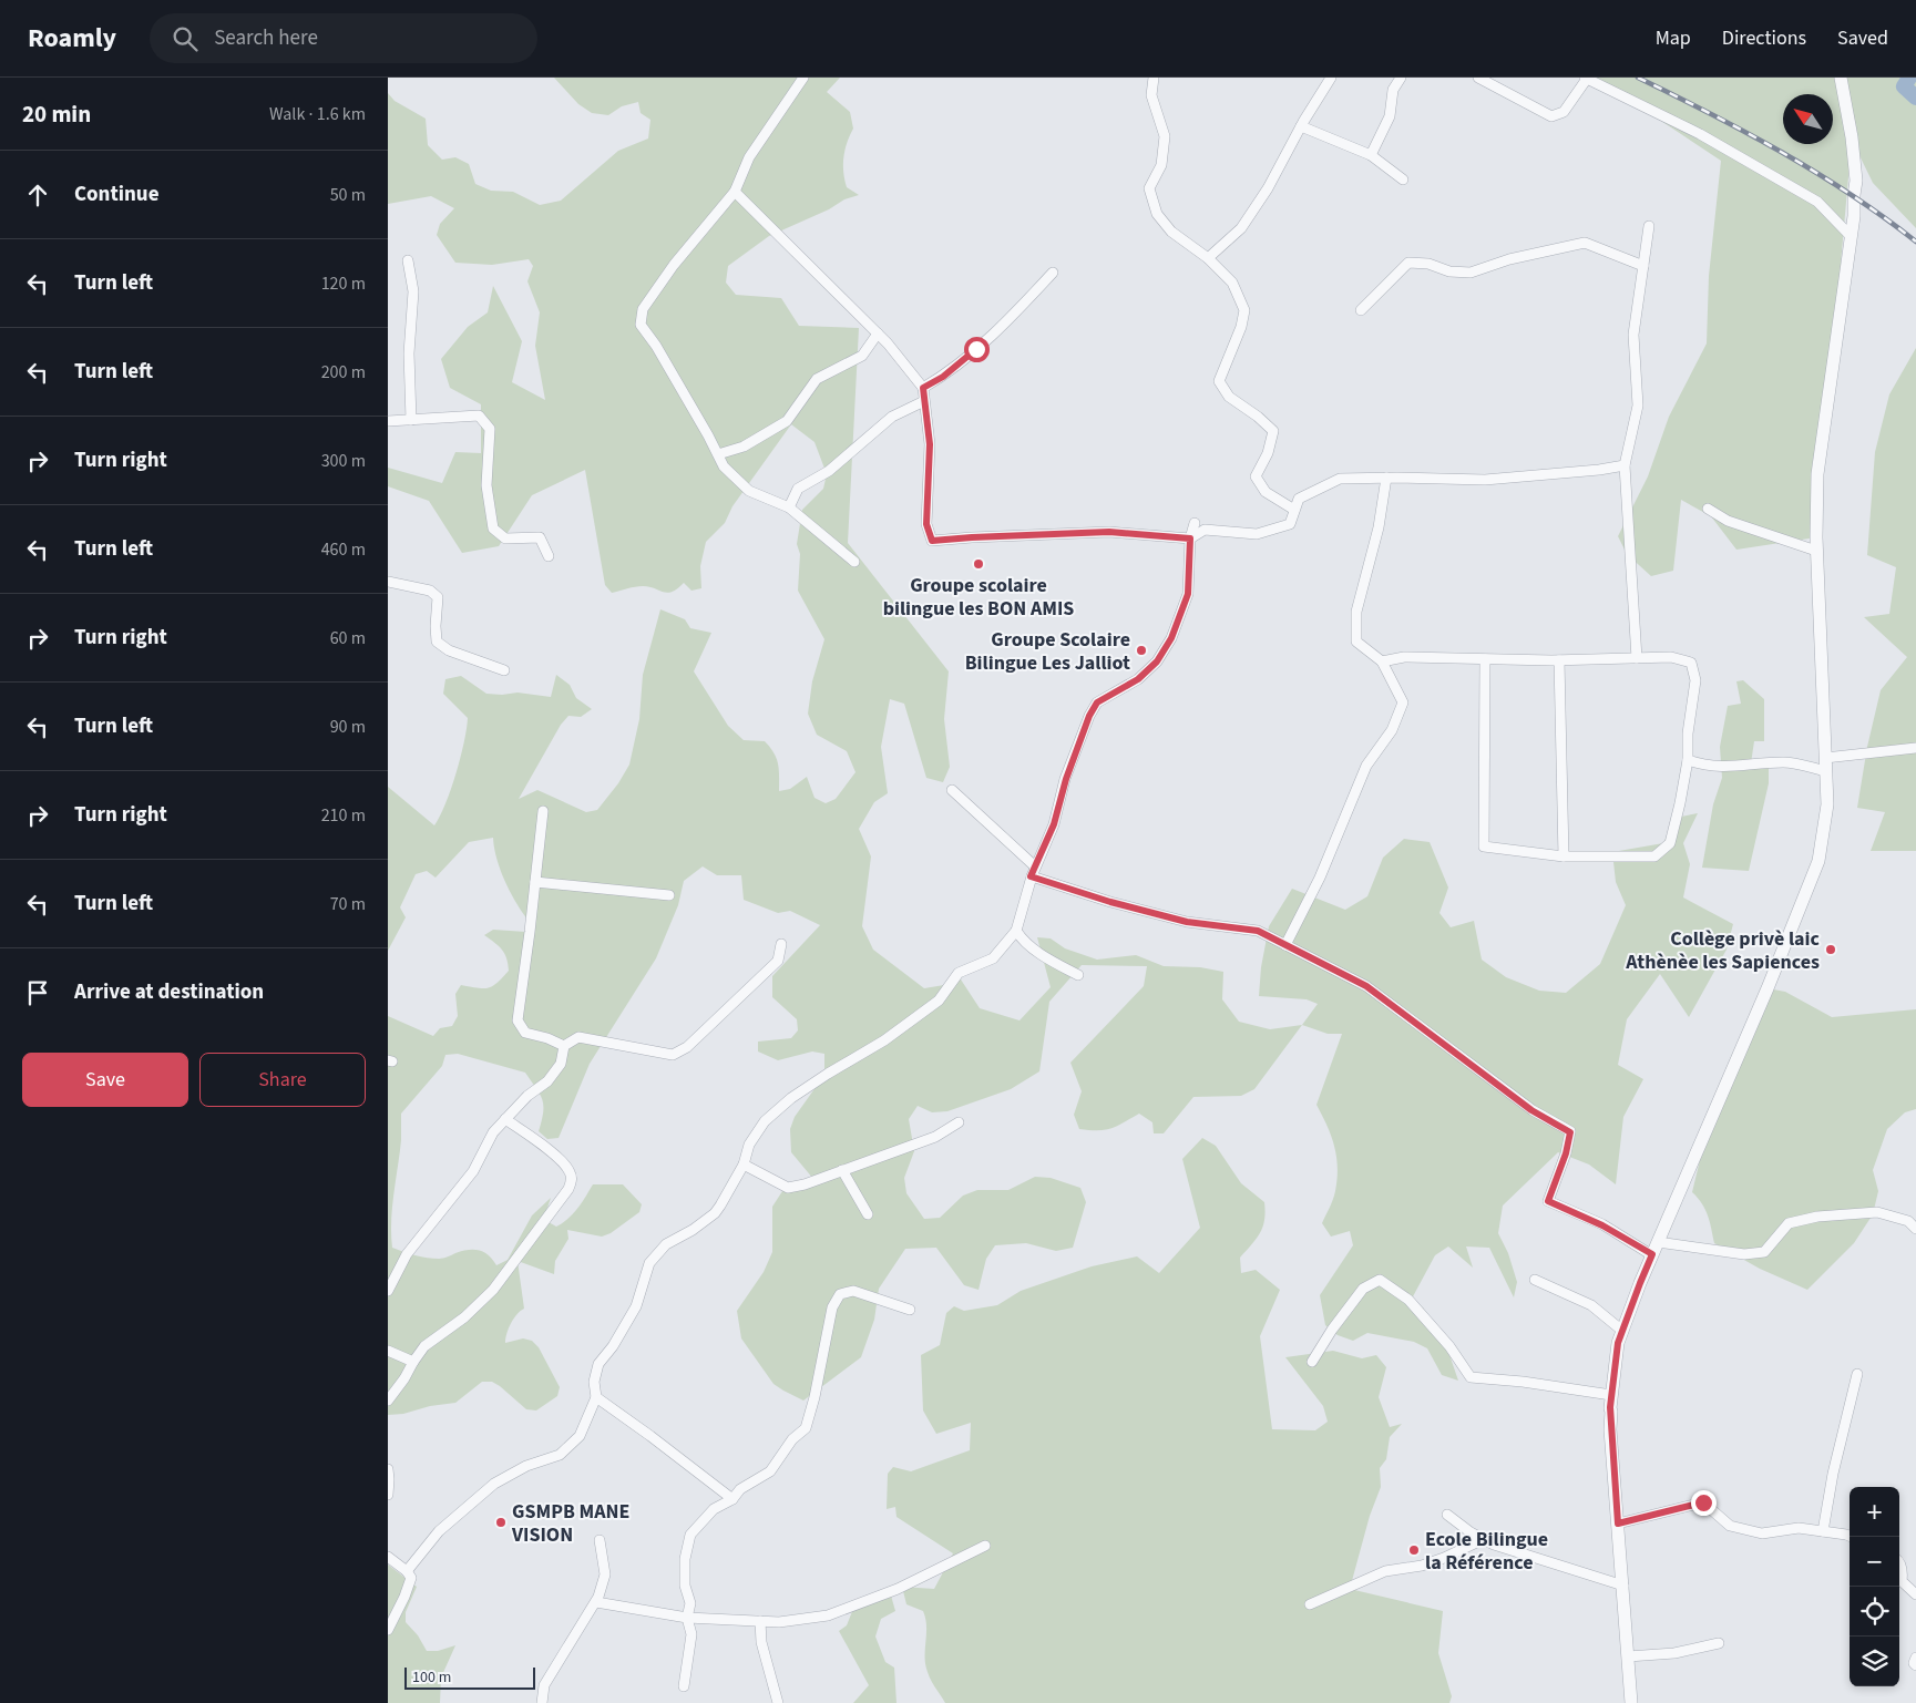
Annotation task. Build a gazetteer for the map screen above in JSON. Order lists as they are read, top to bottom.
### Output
{
  "places": [
    "Groupe scolaire bilingue les BON AMIS",
    "Groupe Scolaire Bilingue Les Jalliot",
    "Collège privè laic Athènèe les Sapiences",
    "GSMPB MANE VISION",
    "Ecole Bilingue la Référence"
  ],
  "scale_bar": "100 m",
  "north": "top left",
  "page": {
    "header": "Roamly",
    "search": "Search here",
    "nav": ["Map", "Directions", "Saved"],
    "heading": ["20 min", "Walk · 1.6 km"],
    "list": [
      ["Continue", "50 m"],
      ["Turn left", "120 m"],
      ["Turn left", "200 m"],
      ["Turn right", "300 m"],
      ["Turn left", "460 m"],
      ["Turn right", "60 m"],
      ["Turn left", "90 m"],
      ["Turn right", "210 m"],
      ["Turn left", "70 m"],
      "Arrive at destination"
    ],
    "buttons": ["Save", "Share"],
    "map_buttons": ["+", "−"],
    "scale": "100 m"
  }
}
